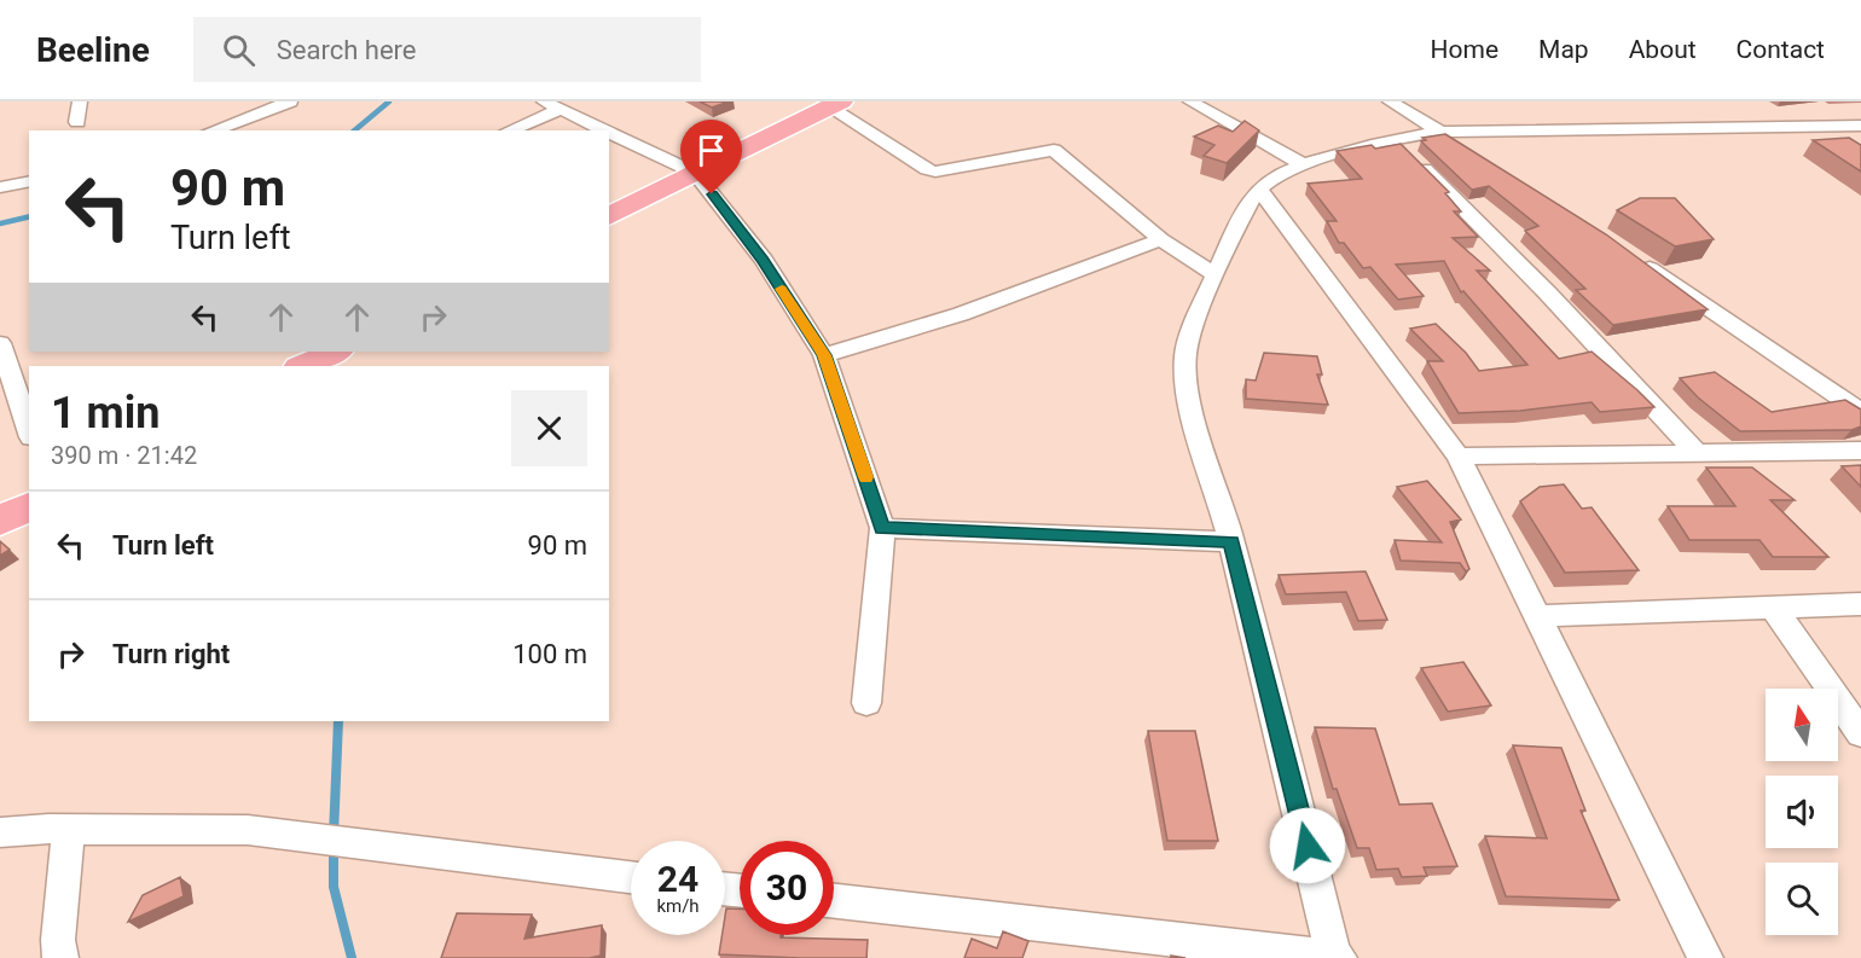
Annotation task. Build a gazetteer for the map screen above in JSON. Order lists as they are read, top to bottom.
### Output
{
  "north": "top",
  "page": {
    "header": "Beeline",
    "search": "Search here",
    "nav": [
      "Home",
      "Map",
      "About",
      "Contact"
    ],
    "turn": ["90 m", "Turn left"],
    "heading": ["1 min", "390 m · 21:42"],
    "list": [
      {
        "name": "Turn left",
        "value": "90 m"
      },
      {
        "name": "Turn right",
        "value": "100 m"
      }
    ],
    "speed": "24 km/h",
    "limit": "30"
  }
}
